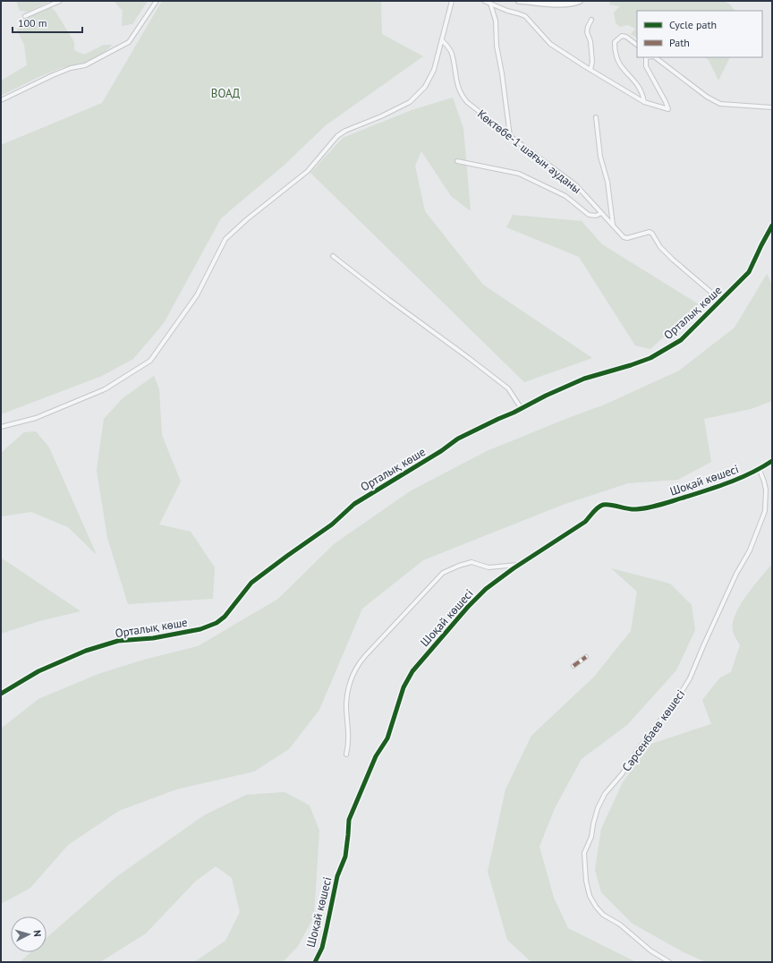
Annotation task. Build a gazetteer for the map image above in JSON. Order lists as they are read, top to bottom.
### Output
{
  "streets": {
    "street": [
      "Көктөбе-1 шағын ауданы",
      "Орталық көше",
      "Шоқай көшесі",
      "Сәрсенбаев көшесі"
    ]
  },
  "crossings": [
    ["Көктөбе-1 шағын ауданы", "Орталық көше"],
    ["Шоқай көшесі", "Сәрсенбаев көшесі"]
  ],
  "parks": ["ВОАД"],
  "legend": ["Cycle path", "Path"],
  "scale_bar": "100 m",
  "north": "right"
}
